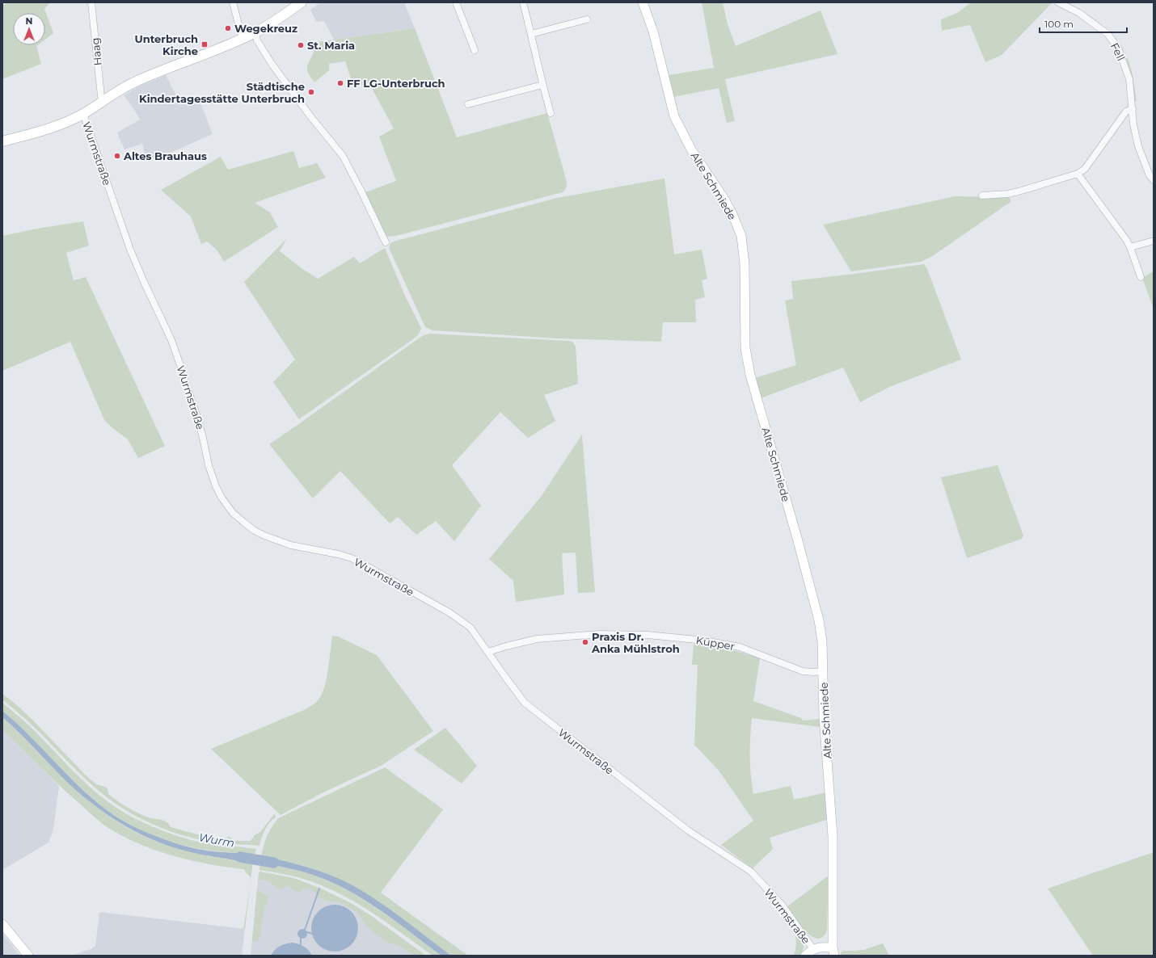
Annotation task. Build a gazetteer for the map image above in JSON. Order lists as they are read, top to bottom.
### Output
{
  "streets": {
    "street": [
      "Haag",
      "Fell",
      "Wurmstraße",
      "Alte Schmiede",
      "Küpper"
    ]
  },
  "crossings": [
    ["Wurmstraße", "Alte Schmiede"],
    ["Wurmstraße", "Küpper"],
    ["Alte Schmiede", "Küpper"]
  ],
  "water": ["Wurm"],
  "places": {
    "other": [
      "Wegekreuz",
      "St. Maria",
      "FF LG-Unterbruch",
      "Städtische Kindertagesstätte Unterbruch",
      "Altes Brauhaus",
      "Praxis Dr. Anka Mühlstroh"
    ],
    "transit": ["Unterbruch Kirche"]
  },
  "scale_bar": "100 m",
  "north": "top"
}
